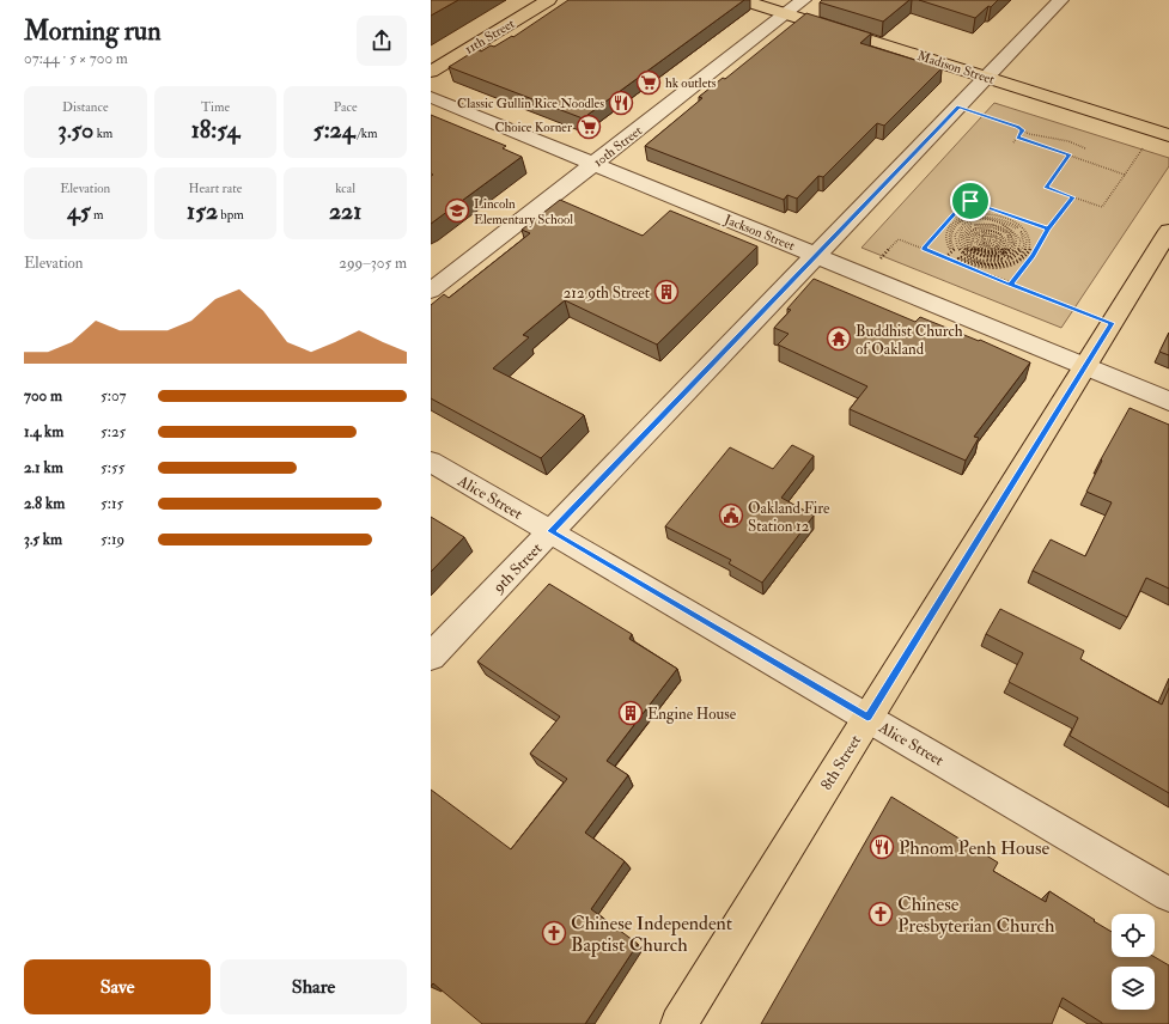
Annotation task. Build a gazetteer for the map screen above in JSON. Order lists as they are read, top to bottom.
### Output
{
  "streets": {
    "main road": ["11th Street", "Madison Street", "8th Street"],
    "street": [
      "10th Street",
      "Jackson Street",
      "Alice Street",
      "9th Street"
    ]
  },
  "crossings": [
    ["Madison Street", "10th Street"],
    ["Madison Street", "9th Street"],
    ["10th Street", "Jackson Street"],
    ["Jackson Street", "9th Street"],
    ["Jackson Street", "8th Street"],
    ["Alice Street", "9th Street"],
    ["Alice Street", "8th Street"]
  ],
  "places": {
    "supermarket": ["hk outlets", "Choice Korner"],
    "restaurant": ["Classic Gullin Rice Noodles", "Phnom Penh House"],
    "school or university": ["Lincoln Elementary School"],
    "building": ["212 9th Street", "Engine House"],
    "temple": ["Buddhist Church of Oakland"],
    "public building": ["Oakland Fire Station 12"],
    "church": ["Chinese Presbyterian Church", "Chinese Independent Baptist Church"]
  },
  "page": {
    "heading": ["Morning run", "07:44 · 5 × 700 m"],
    "stats": [
      ["Distance", "3.50 km"],
      ["Time", "18:54"],
      ["Pace", "5:24 /km"],
      ["Elevation", "45 m"],
      ["Heart rate", "152 bpm"],
      ["kcal", "221"]
    ],
    "chart": ["Elevation", "299–305 m"],
    "list": [
      {
        "name": "700 m",
        "note": "5:07"
      },
      {
        "name": "1.4 km",
        "note": "5:25"
      },
      {
        "name": "2.1 km",
        "note": "5:55"
      },
      {
        "name": "2.8 km",
        "note": "5:15"
      },
      {
        "name": "3.5 km",
        "note": "5:19"
      }
    ],
    "buttons": ["Save", "Share"]
  }
}
